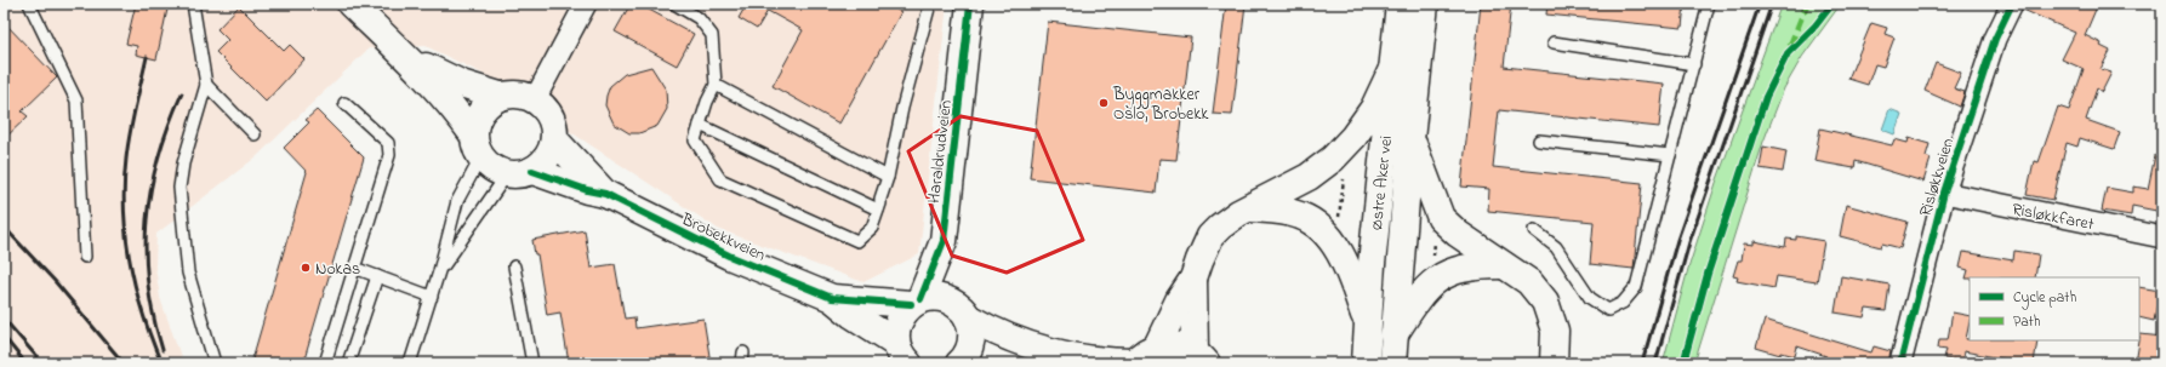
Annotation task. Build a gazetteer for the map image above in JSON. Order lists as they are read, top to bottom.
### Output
{
  "streets": {
    "main road": ["Haraldrudveien", "Østre Aker vei", "Brobekkveien"],
    "street": ["Risløkkveien", "Risløkkfaret"]
  },
  "crossings": [
    ["Haraldrudveien", "Brobekkveien"],
    ["Risløkkveien", "Risløkkfaret"]
  ],
  "places": ["Byggmakker Oslo, Brobekk", "Nokas"],
  "legend": ["Cycle path", "Path"]
}
